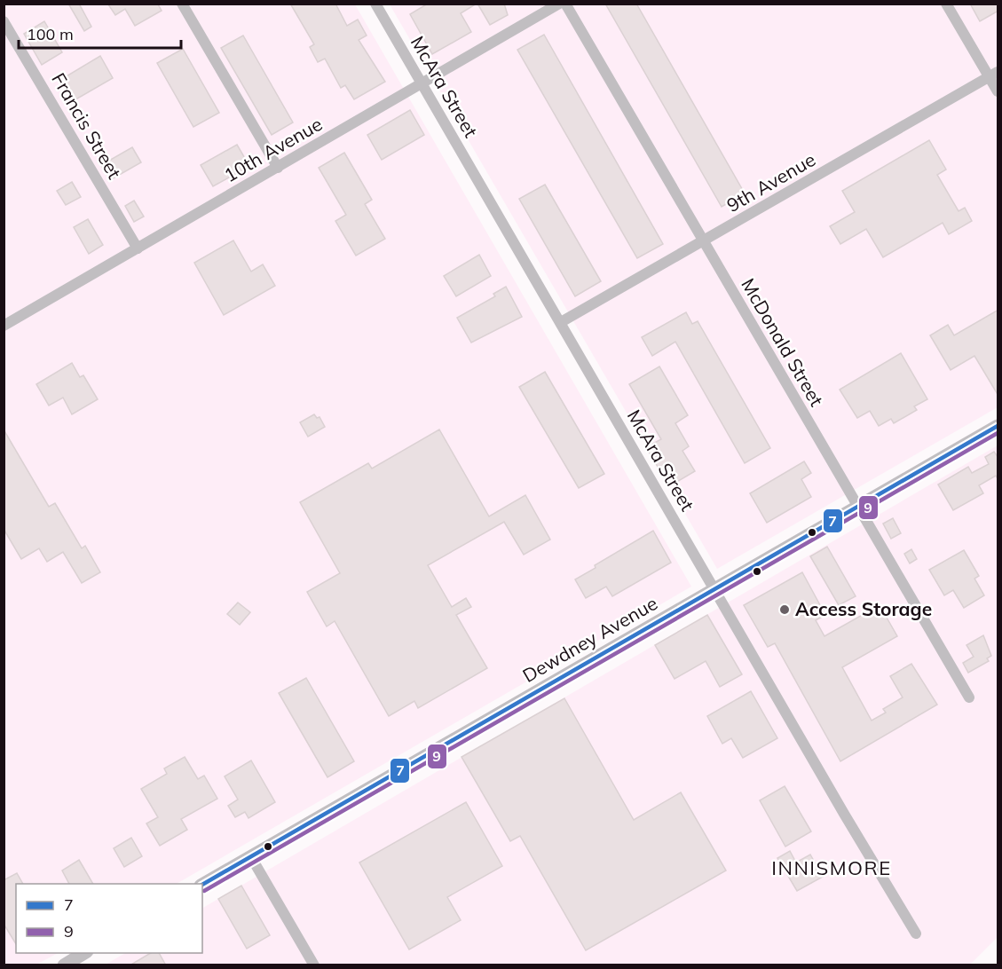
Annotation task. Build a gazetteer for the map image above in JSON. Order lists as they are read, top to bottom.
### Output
{
  "streets": {
    "street": [
      "McAra Street",
      "Francis Street",
      "10th Avenue",
      "9th Avenue",
      "McDonald Street",
      "Dewdney Avenue"
    ]
  },
  "crossings": [
    ["McAra Street", "10th Avenue"],
    ["McAra Street", "9th Avenue"],
    ["McAra Street", "Dewdney Avenue"],
    ["Francis Street", "10th Avenue"],
    ["9th Avenue", "McDonald Street"],
    ["McDonald Street", "Dewdney Avenue"]
  ],
  "districts": ["INNISMORE"],
  "places": ["Access Storage"],
  "lines": ["transit line 7", "transit line 9"],
  "legend": ["7", "9"],
  "scale_bar": "100 m"
}
